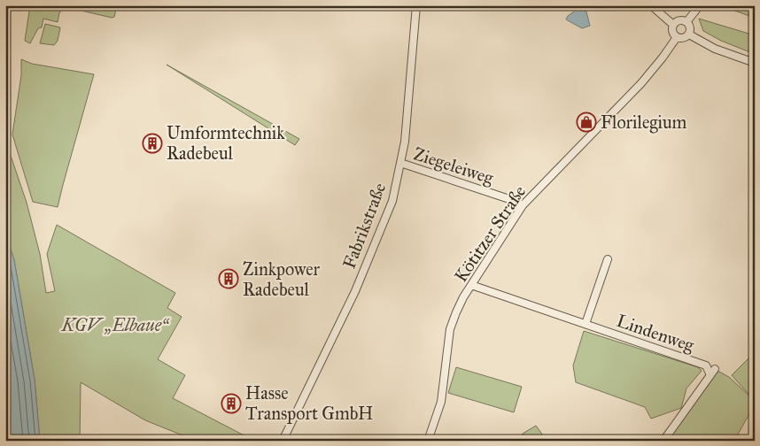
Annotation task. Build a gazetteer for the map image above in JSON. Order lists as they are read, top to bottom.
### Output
{
  "streets": {
    "street": [
      "Ziegeleiweg",
      "Fabrikstraße",
      "Kötitzer Straße",
      "Lindenweg"
    ]
  },
  "crossings": [
    ["Ziegeleiweg", "Fabrikstraße"],
    ["Ziegeleiweg", "Kötitzer Straße"],
    ["Kötitzer Straße", "Lindenweg"]
  ],
  "parks": ["KGV „Elbaue“"],
  "places": {
    "shop": ["Florilegium"],
    "building": ["Umformtechnik Radebeul", "Zinkpower Radebeul", "Hasse Transport GmbH"]
  }
}
